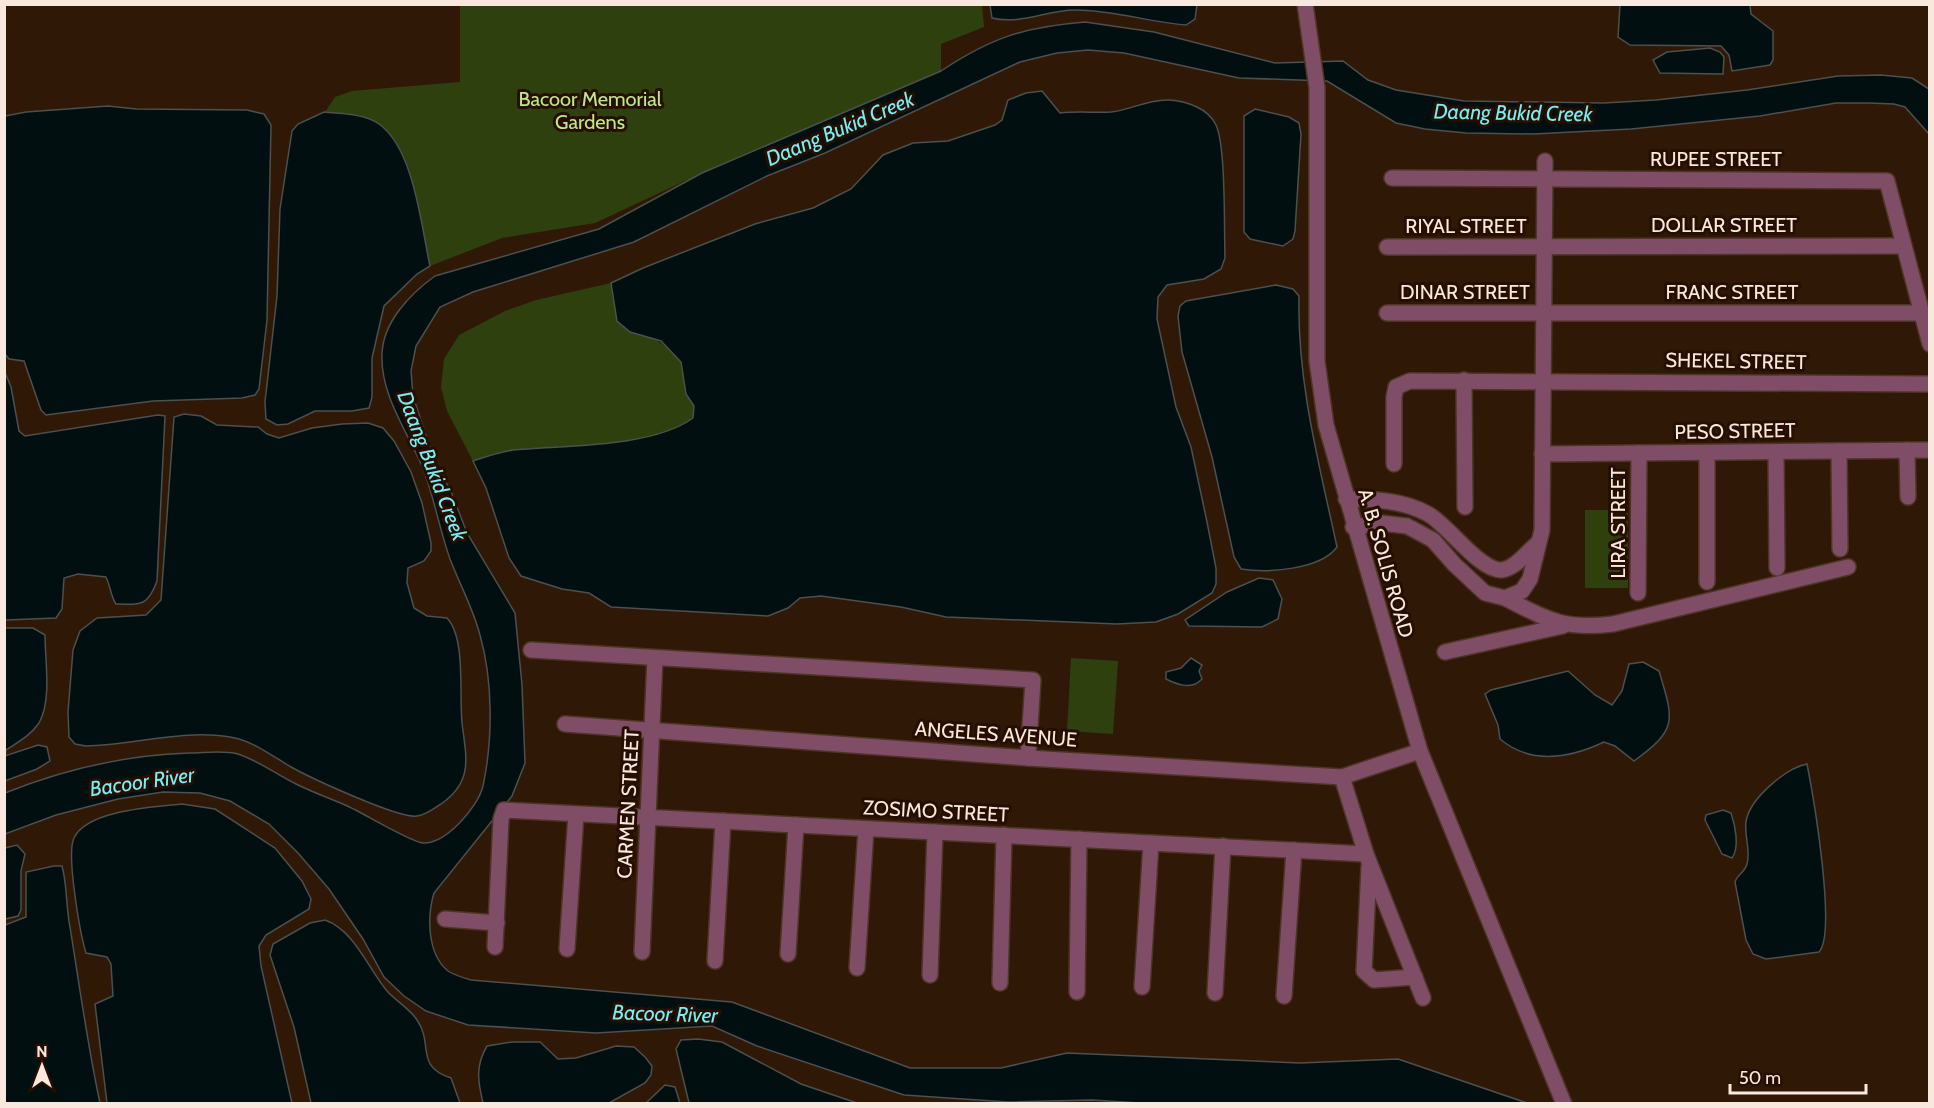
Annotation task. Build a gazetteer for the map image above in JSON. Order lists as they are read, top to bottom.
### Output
{
  "streets": {
    "street": [
      "RUPEE STREET",
      "DOLLAR STREET",
      "RIYAL STREET",
      "DINAR STREET",
      "FRANC STREET",
      "SHEKEL STREET",
      "PESO STREET",
      "LIRA STREET",
      "A. B. SOLIS ROAD",
      "ANGELES AVENUE",
      "CARMEN STREET",
      "ZOSIMO STREET"
    ]
  },
  "crossings": [
    ["RUPEE STREET", "DOLLAR STREET"],
    ["DOLLAR STREET", "RIYAL STREET"],
    ["DINAR STREET", "FRANC STREET"],
    ["PESO STREET", "LIRA STREET"],
    ["A. B. SOLIS ROAD", "ANGELES AVENUE"],
    ["ANGELES AVENUE", "CARMEN STREET"],
    ["CARMEN STREET", "ZOSIMO STREET"]
  ],
  "water": ["Daang Bukid Creek", "Bacoor River"],
  "parks": ["Bacoor Memorial Gardens"],
  "scale_bar": "50 m",
  "north": "top"
}
